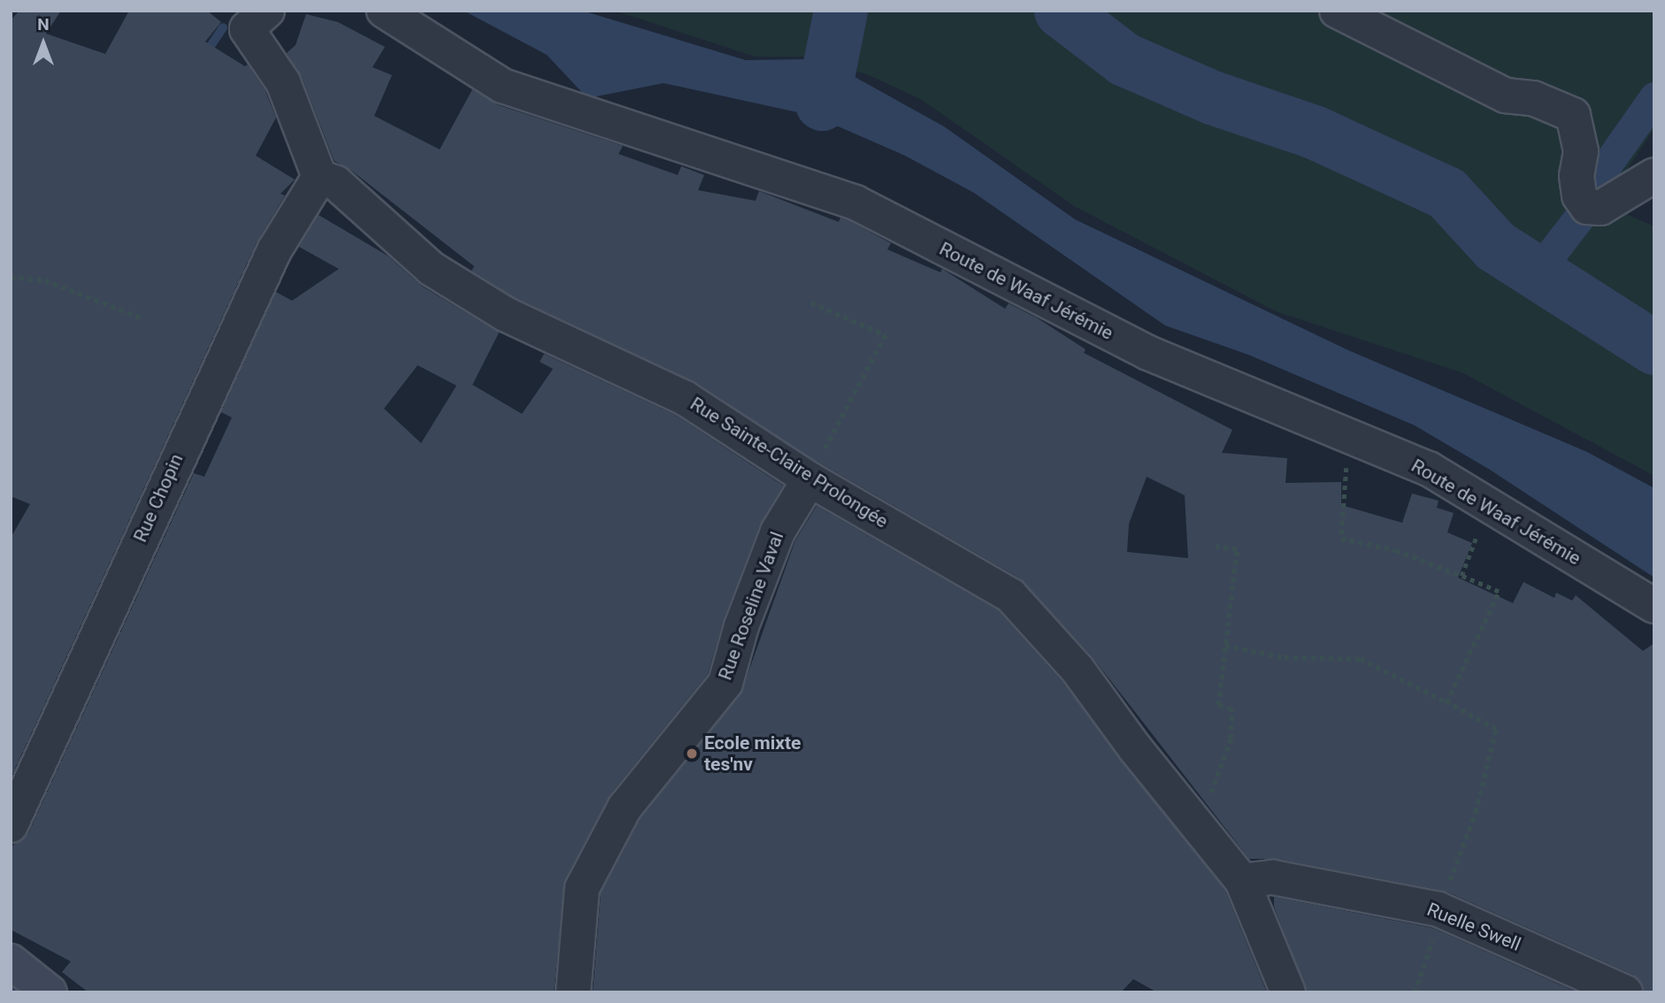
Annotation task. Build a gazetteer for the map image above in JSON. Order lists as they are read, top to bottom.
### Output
{
  "streets": {
    "street": [
      "Route de Waaf Jérémie",
      "Rue Sainte-Claire Prolongée",
      "Rue Chopin",
      "Rue Roseline Vaval",
      "Ruelle Swell"
    ]
  },
  "crossings": [
    ["Rue Sainte-Claire Prolongée", "Rue Chopin"],
    ["Rue Sainte-Claire Prolongée", "Rue Roseline Vaval"],
    ["Rue Sainte-Claire Prolongée", "Ruelle Swell"]
  ],
  "places": ["Ecole mixte tes'nv"],
  "north": "top"
}
